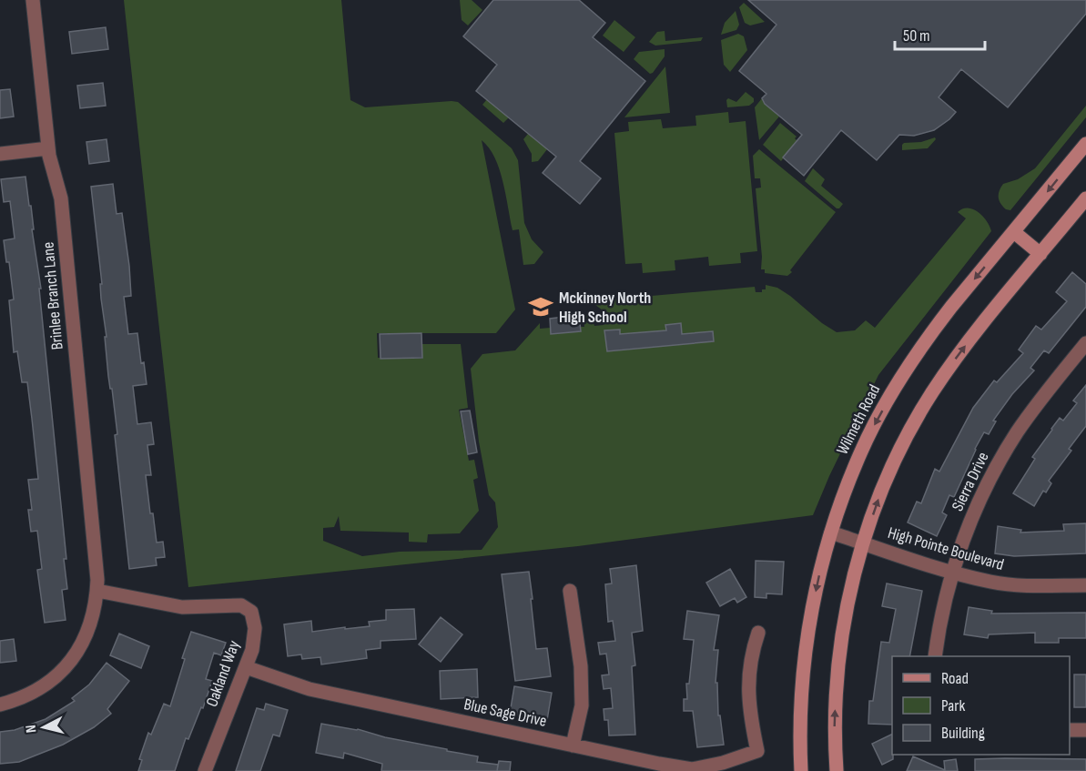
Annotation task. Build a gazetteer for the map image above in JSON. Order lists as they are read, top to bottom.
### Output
{
  "streets": {
    "main road": ["Wilmeth Road"],
    "street": [
      "Brinlee Branch Lane",
      "Sierra Drive",
      "High Pointe Boulevard",
      "Oakland Way",
      "Blue Sage Drive"
    ]
  },
  "crossings": [
    ["Brinlee Branch Lane", "Oakland Way"],
    ["Wilmeth Road", "High Pointe Boulevard"],
    ["Sierra Drive", "High Pointe Boulevard"],
    ["Oakland Way", "Blue Sage Drive"]
  ],
  "places": {
    "school or university": ["Mckinney North High School"]
  },
  "legend": ["Road", "Park", "Building"],
  "scale_bar": "50 m",
  "north": "left"
}
